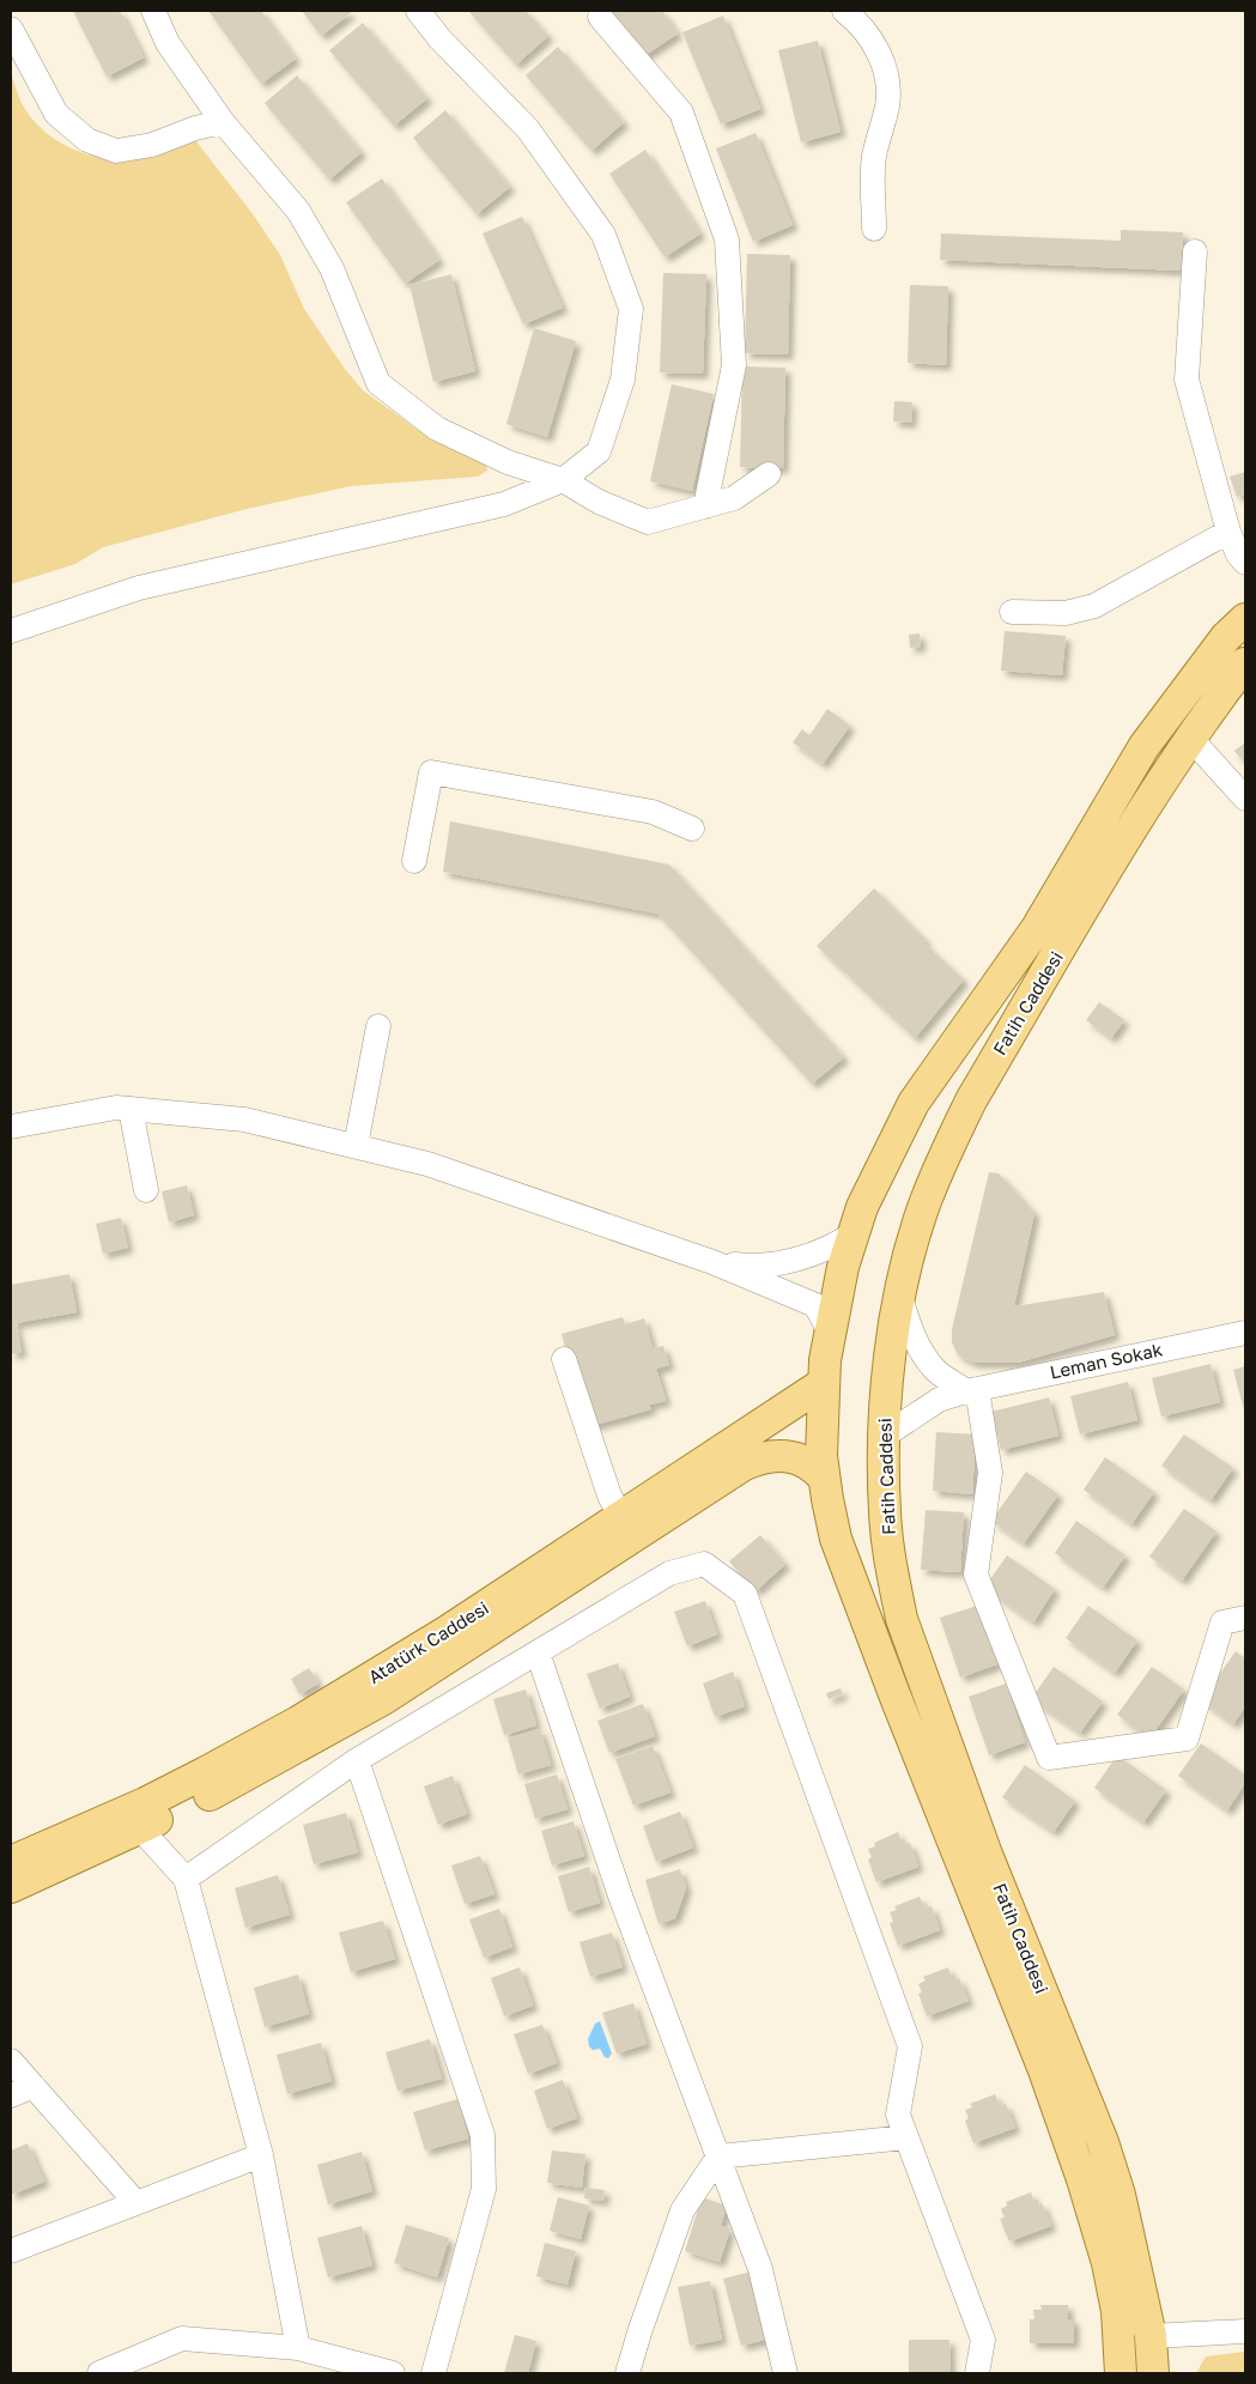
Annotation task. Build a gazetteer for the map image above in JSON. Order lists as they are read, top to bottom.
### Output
{
  "streets": {
    "main road": ["Fatih Caddesi", "Atatürk Caddesi"],
    "street": ["Leman Sokak"]
  },
  "crossings": [
    ["Fatih Caddesi", "Leman Sokak"],
    ["Fatih Caddesi", "Atatürk Caddesi"]
  ]
}
